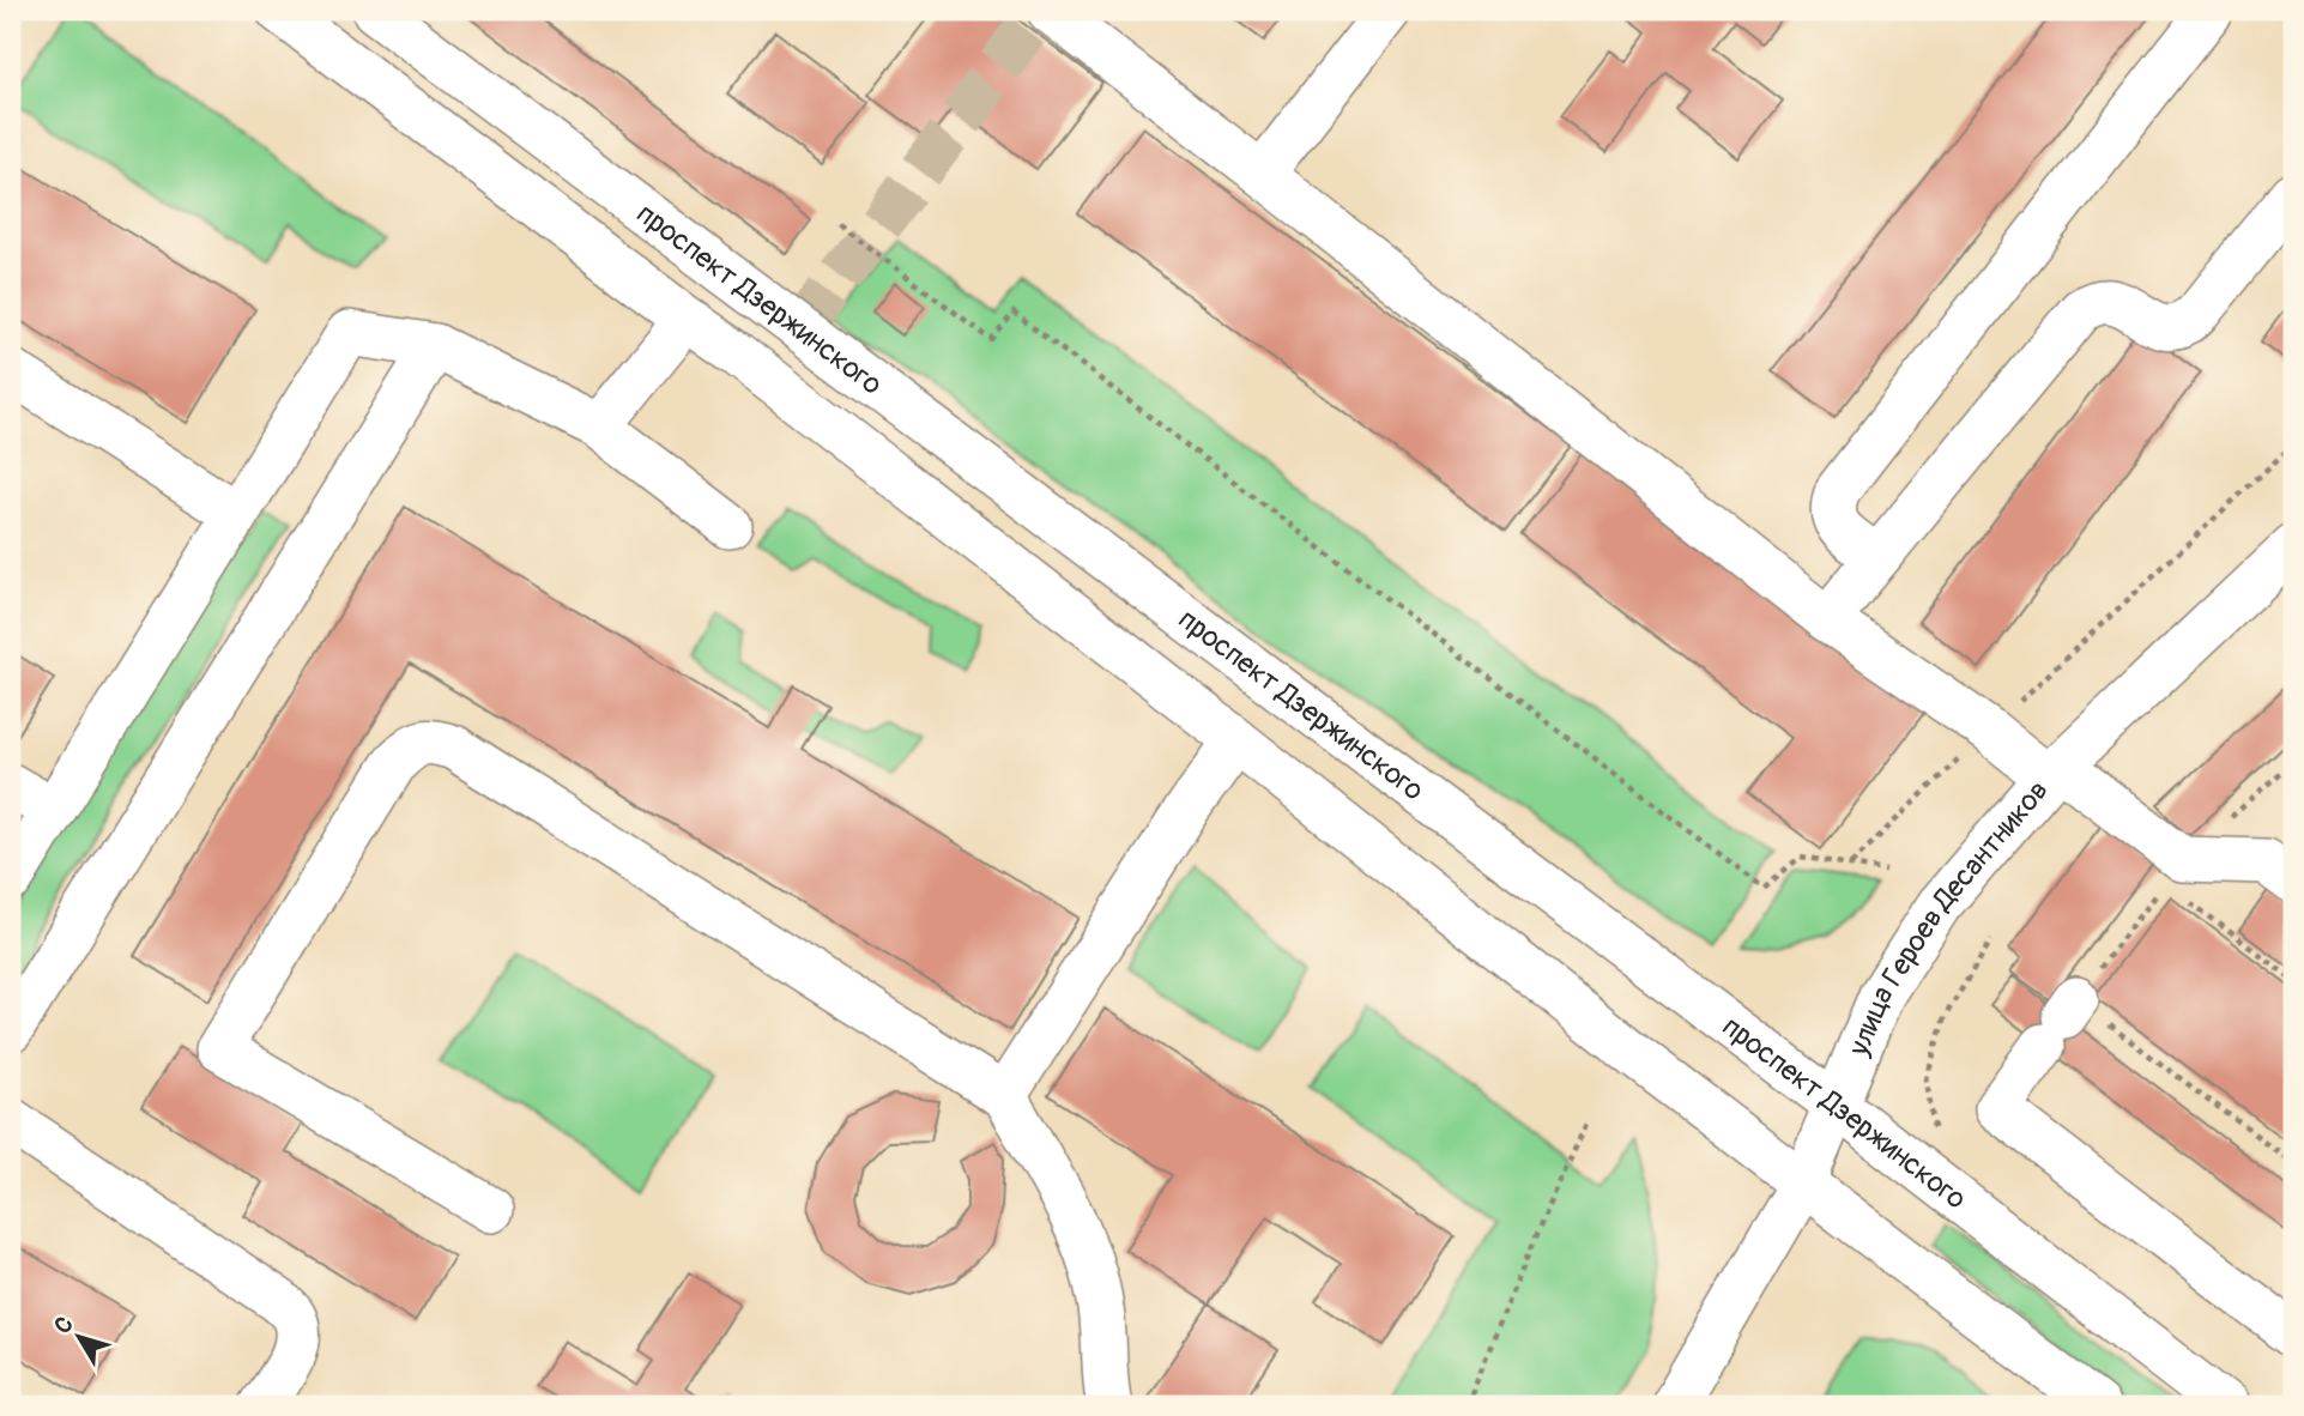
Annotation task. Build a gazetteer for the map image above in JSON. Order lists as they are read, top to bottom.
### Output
{
  "streets": {
    "street": ["проспект Дзержинского", "улица Героев Десантников"]
  },
  "crossings": [
    ["проспект Дзержинского", "улица Героев Десантников"]
  ],
  "north": "top left"
}
